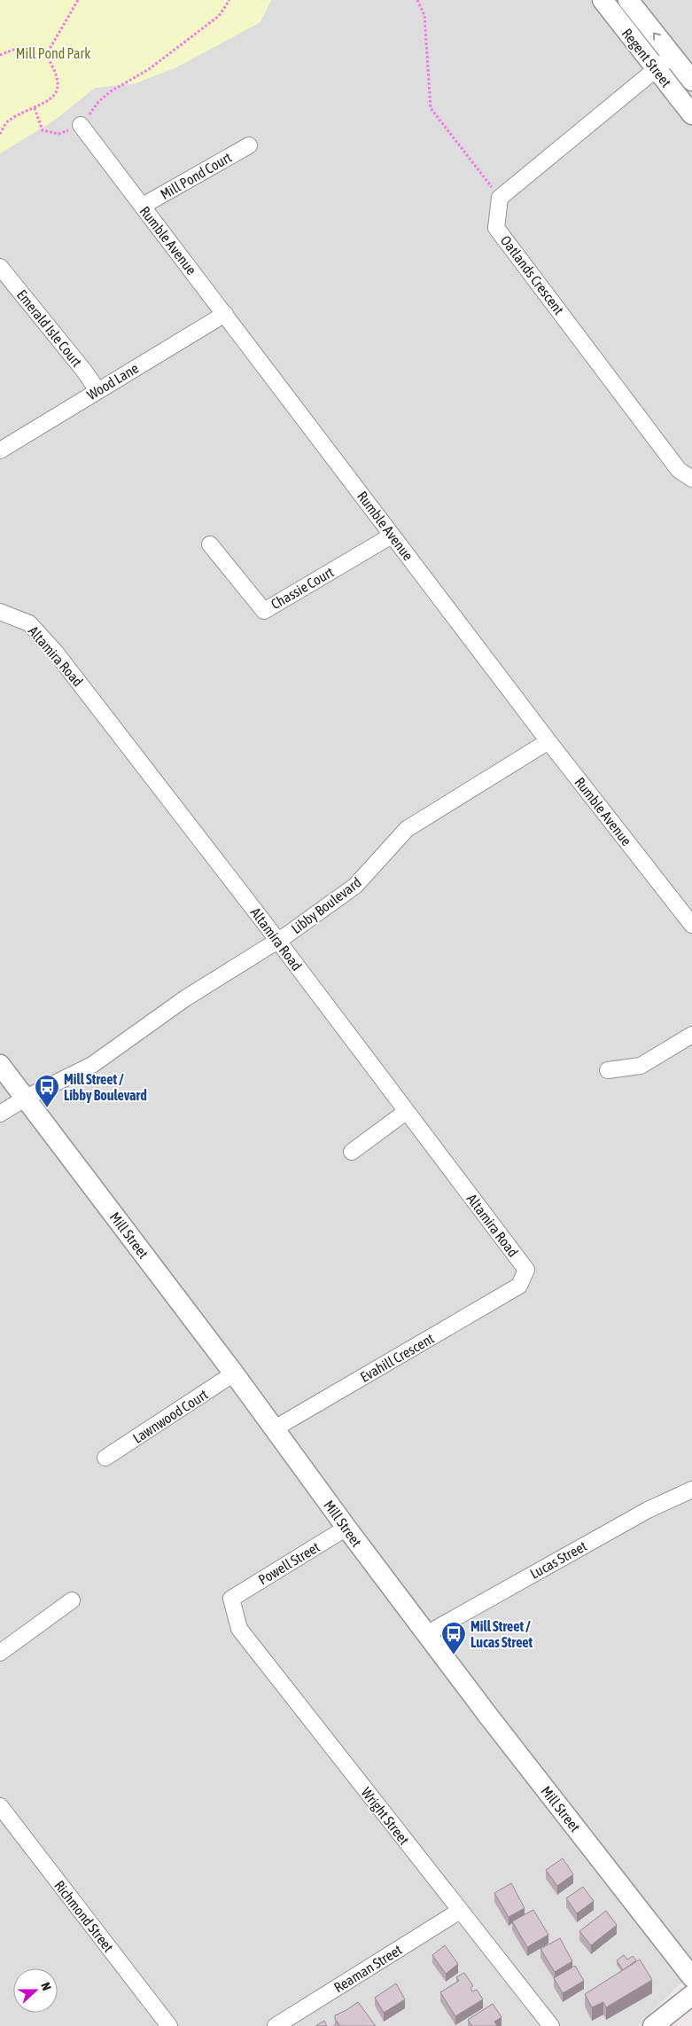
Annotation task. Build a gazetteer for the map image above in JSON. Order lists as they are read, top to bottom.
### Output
{
  "streets": {
    "street": [
      "Regent Street",
      "Mill Pond Court",
      "Rumble Avenue",
      "Oatlands Crescent",
      "Emerald Isle Court",
      "Wood Lane",
      "Chassie Court",
      "Altamira Road",
      "Libby Boulevard",
      "Mill Street",
      "Evahill Crescent",
      "Lawnwood Court",
      "Lucas Street",
      "Powell Street",
      "Wright Street",
      "Richmond Street",
      "Reaman Street"
    ]
  },
  "crossings": [
    ["Mill Pond Court", "Rumble Avenue"],
    ["Rumble Avenue", "Wood Lane"],
    ["Rumble Avenue", "Chassie Court"],
    ["Rumble Avenue", "Libby Boulevard"],
    ["Emerald Isle Court", "Wood Lane"],
    ["Altamira Road", "Libby Boulevard"],
    ["Altamira Road", "Evahill Crescent"],
    ["Libby Boulevard", "Mill Street"],
    ["Mill Street", "Evahill Crescent"],
    ["Mill Street", "Lawnwood Court"],
    ["Mill Street", "Lucas Street"],
    ["Mill Street", "Powell Street"],
    ["Powell Street", "Wright Street"],
    ["Wright Street", "Reaman Street"]
  ],
  "parks": ["Mill Pond Park"],
  "places": {
    "bus stop": ["Mill Street / Libby Boulevard", "Mill Street / Lucas Street"]
  },
  "north": "right"
}
